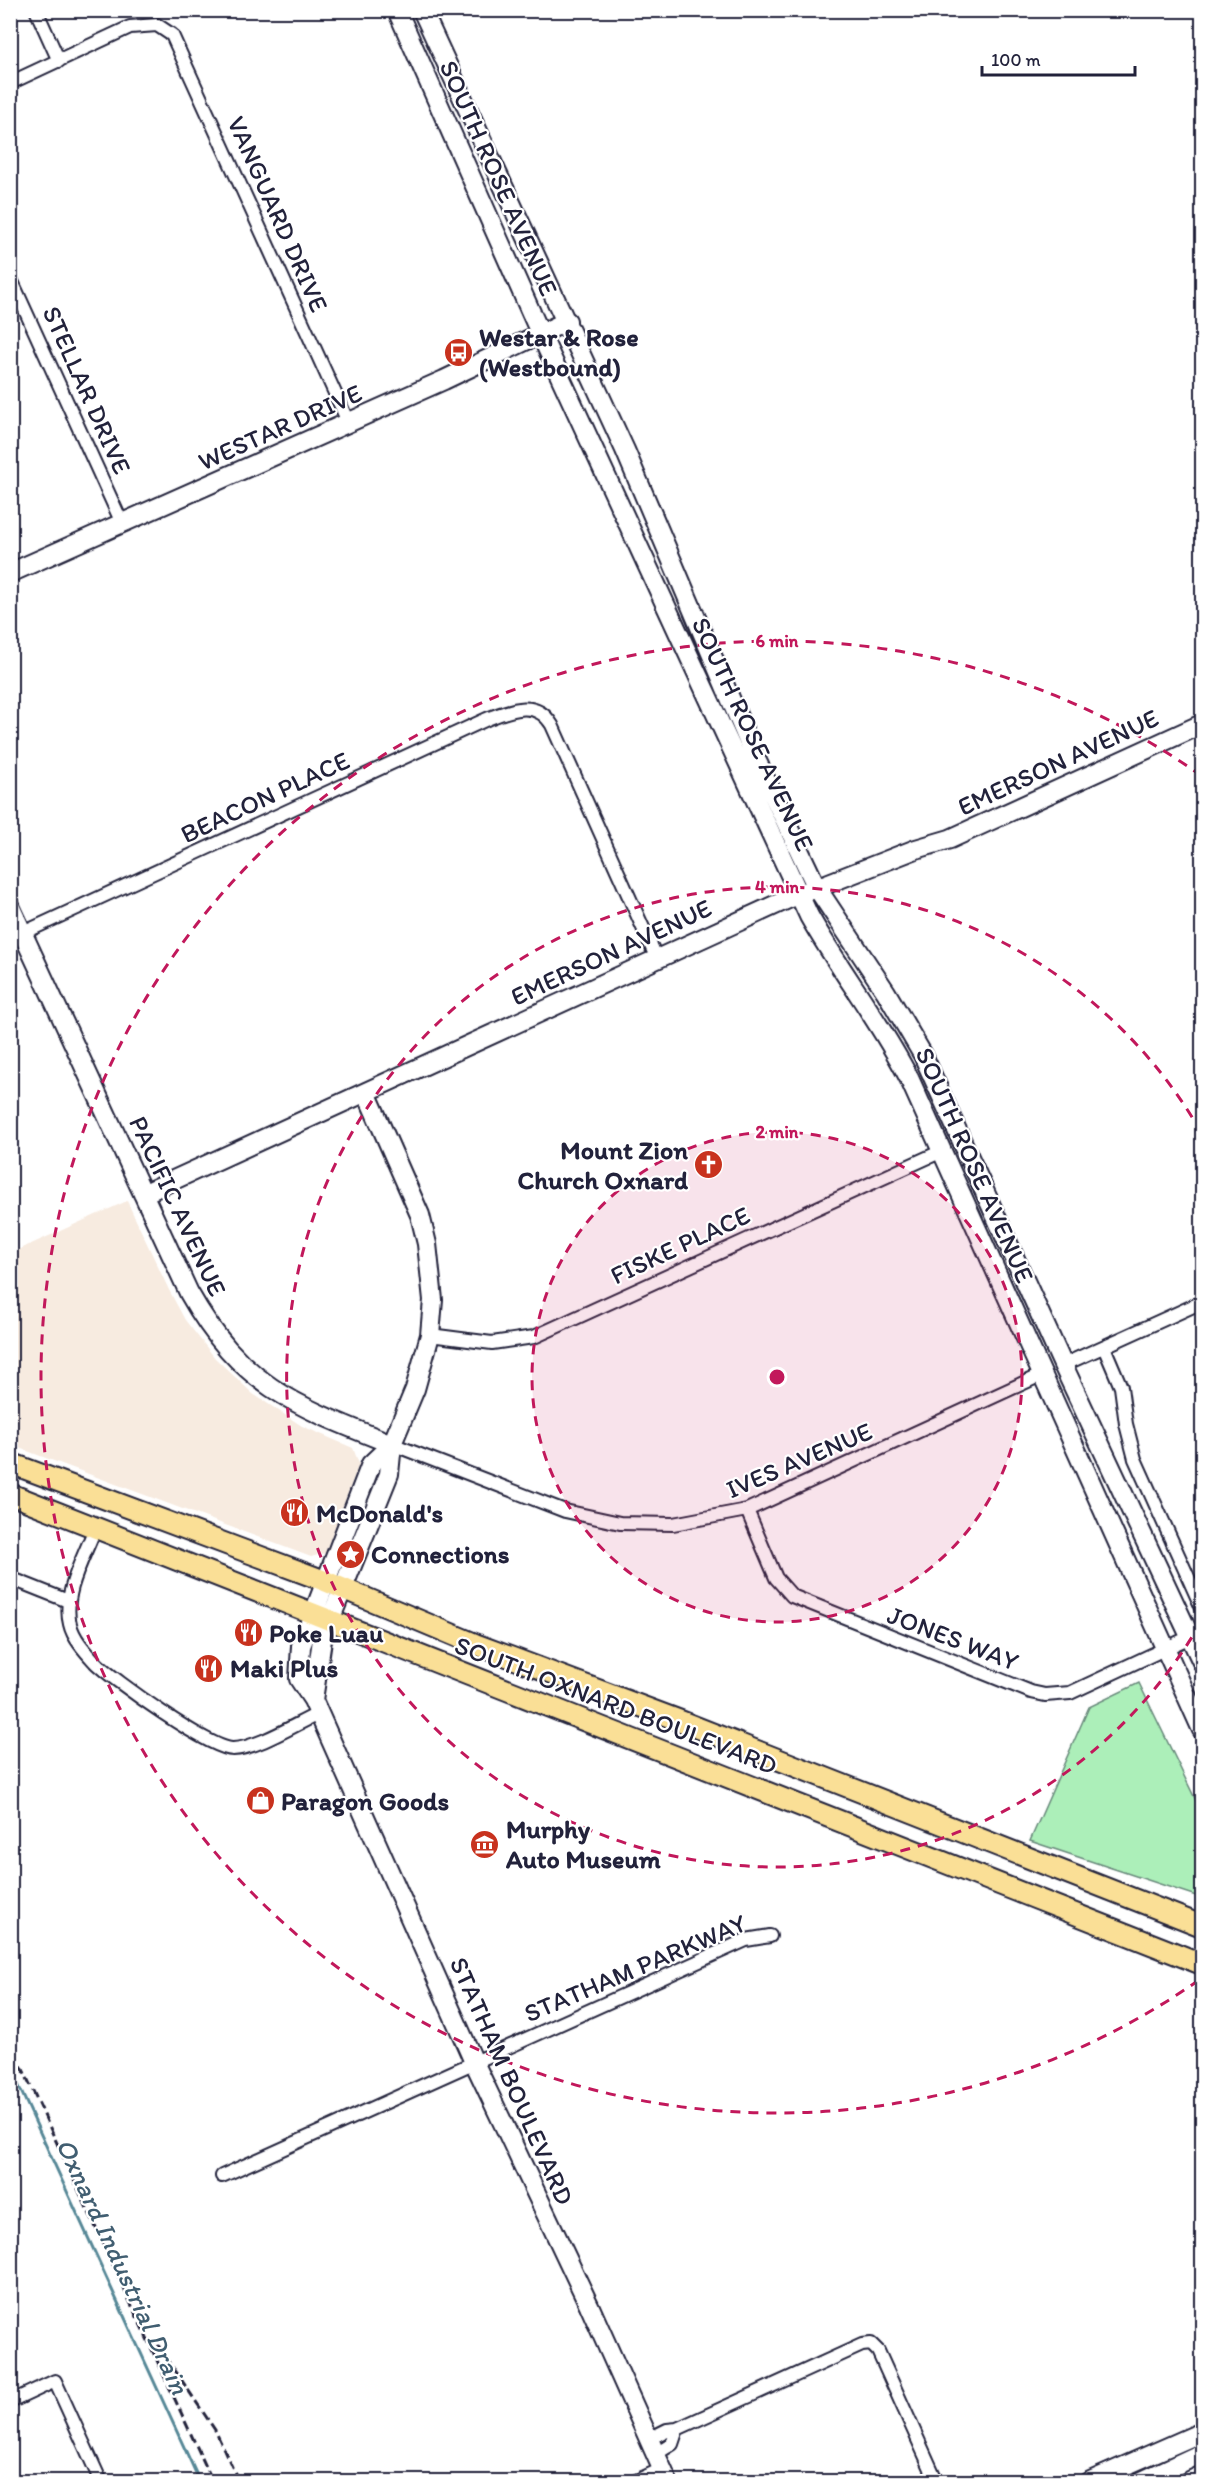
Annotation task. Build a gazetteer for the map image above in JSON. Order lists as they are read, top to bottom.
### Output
{
  "streets": {
    "main road": [
      "SOUTH ROSE AVENUE",
      "WESTAR DRIVE",
      "EMERSON AVENUE",
      "PACIFIC AVENUE",
      "SOUTH OXNARD BOULEVARD",
      "STATHAM BOULEVARD"
    ],
    "street": [
      "VANGUARD DRIVE",
      "STELLAR DRIVE",
      "BEACON PLACE",
      "FISKE PLACE",
      "IVES AVENUE",
      "JONES WAY",
      "STATHAM PARKWAY"
    ]
  },
  "crossings": [
    ["SOUTH ROSE AVENUE", "WESTAR DRIVE"],
    ["SOUTH ROSE AVENUE", "EMERSON AVENUE"],
    ["SOUTH ROSE AVENUE", "FISKE PLACE"],
    ["SOUTH ROSE AVENUE", "IVES AVENUE"],
    ["SOUTH ROSE AVENUE", "JONES WAY"],
    ["VANGUARD DRIVE", "WESTAR DRIVE"],
    ["STELLAR DRIVE", "WESTAR DRIVE"],
    ["EMERSON AVENUE", "BEACON PLACE"],
    ["EMERSON AVENUE", "PACIFIC AVENUE"],
    ["EMERSON AVENUE", "STATHAM BOULEVARD"],
    ["BEACON PLACE", "PACIFIC AVENUE"],
    ["PACIFIC AVENUE", "IVES AVENUE"],
    ["PACIFIC AVENUE", "STATHAM BOULEVARD"],
    ["FISKE PLACE", "STATHAM BOULEVARD"],
    ["IVES AVENUE", "JONES WAY"],
    ["IVES AVENUE", "STATHAM BOULEVARD"],
    ["SOUTH OXNARD BOULEVARD", "STATHAM BOULEVARD"],
    ["STATHAM PARKWAY", "STATHAM BOULEVARD"]
  ],
  "water": ["Oxnard Industrial Drain"],
  "places": {
    "bus stop": ["Westar & Rose (Westbound)"],
    "church": ["Mount Zion Church Oxnard"],
    "restaurant": ["McDonald's", "Poke Luau", "Maki Plus"],
    "place": ["Connections"],
    "shop": ["Paragon Goods"],
    "museum": ["Murphy Auto Museum"]
  },
  "scale_bar": "100 m",
  "rings": ["6 min", "4 min", "2 min"]
}
